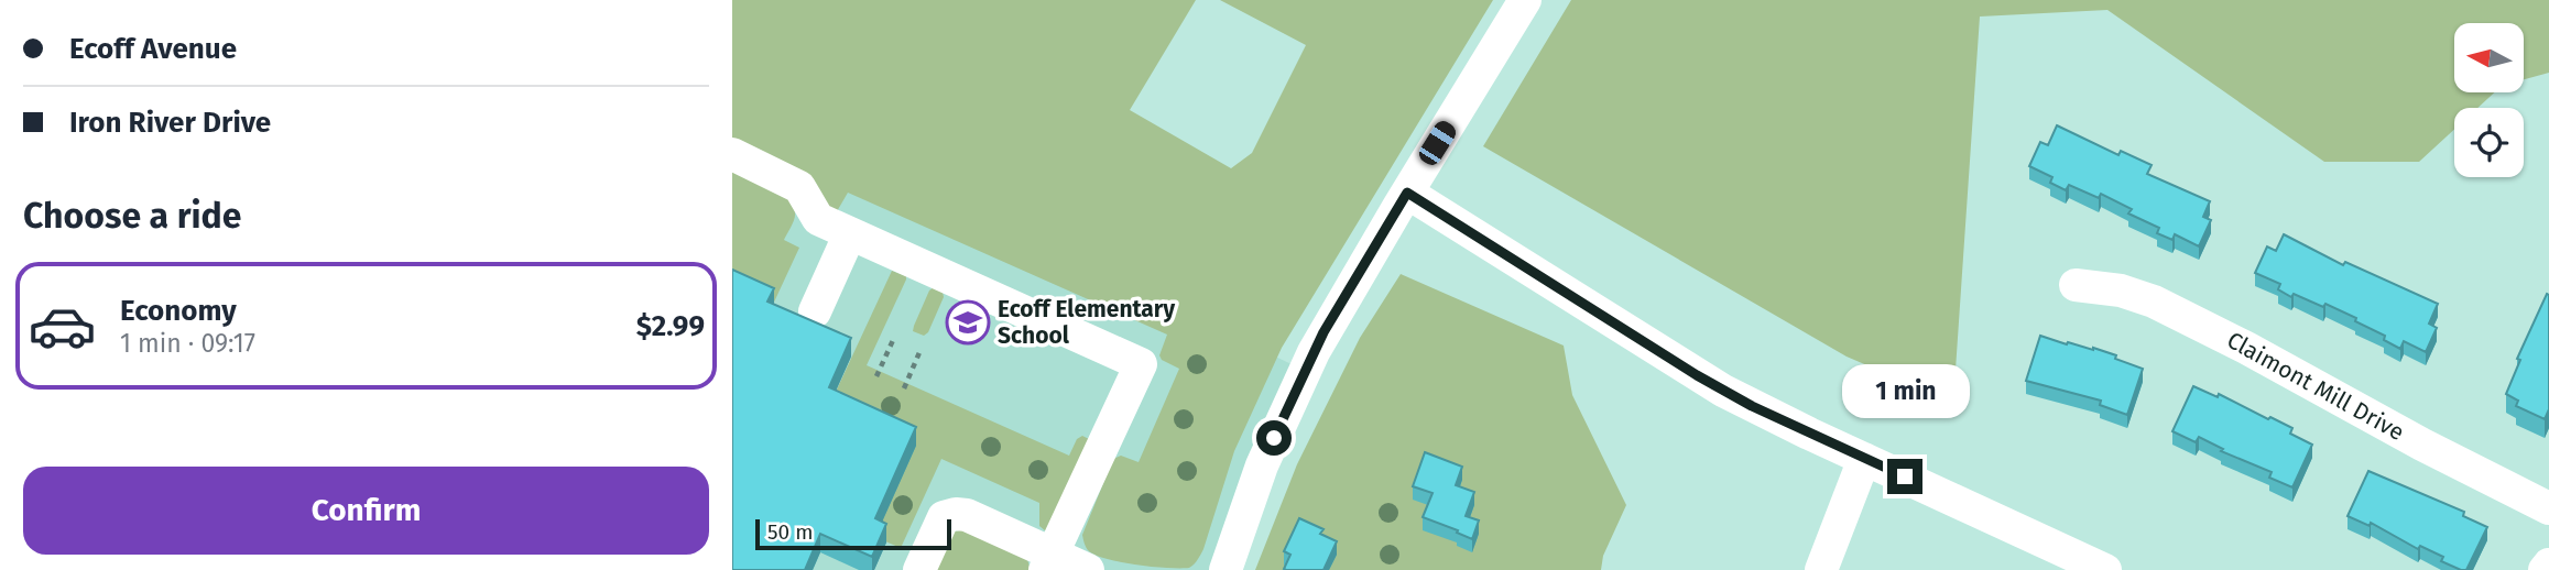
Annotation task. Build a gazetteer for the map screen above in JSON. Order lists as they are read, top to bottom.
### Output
{
  "streets": {
    "street": ["Claimont Mill Drive"]
  },
  "places": {
    "school or university": ["Ecoff Elementary School"]
  },
  "scale_bar": "50 m",
  "north": "left",
  "page": {
    "banner": ["Ecoff Avenue", "Iron River Drive"],
    "heading": "Choose a ride",
    "list": [
      {
        "name": "Economy",
        "note": "1 min · 09:17",
        "value": "$2.99"
      }
    ],
    "bubble": "1 min",
    "buttons": "Confirm",
    "scale": "50 m"
  }
}
